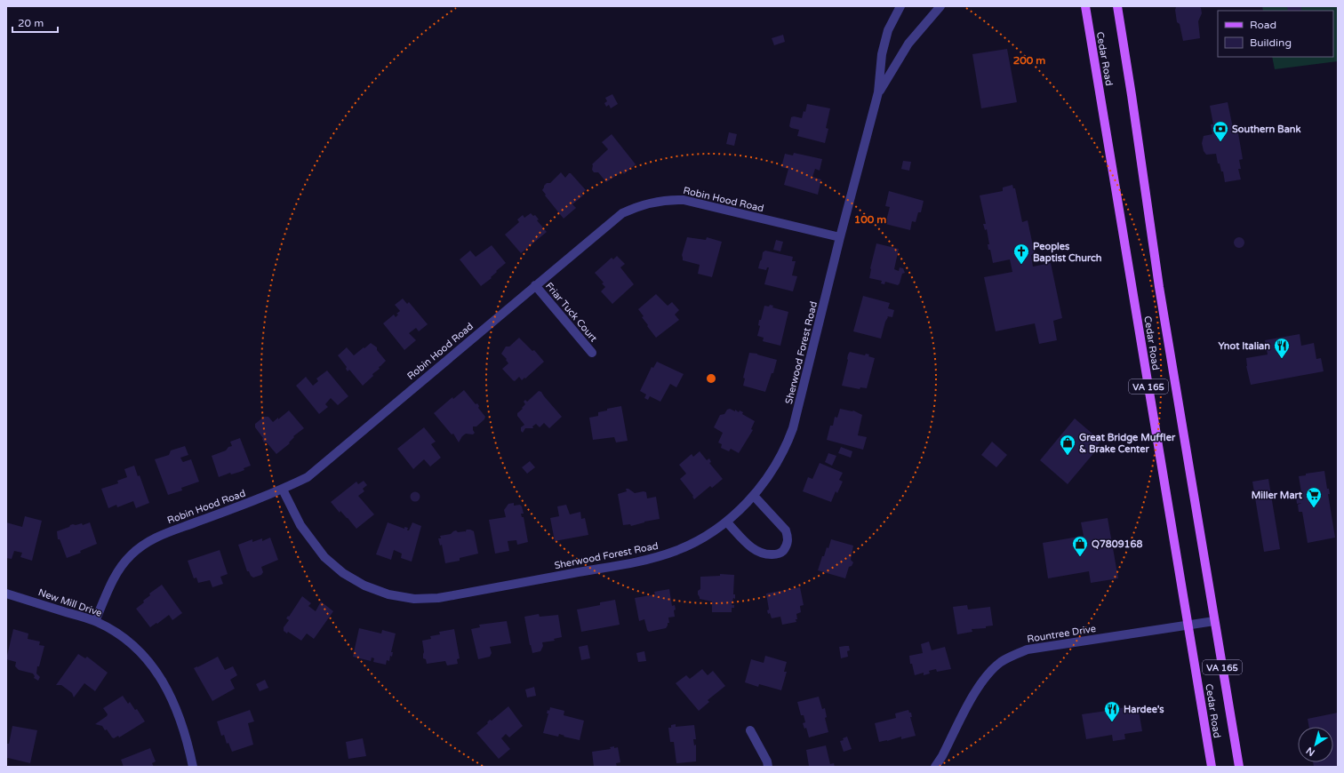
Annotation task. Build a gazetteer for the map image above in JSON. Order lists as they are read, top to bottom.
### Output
{
  "streets": {
    "main road": ["Cedar Road", "VA 165"],
    "street": [
      "Robin Hood Road",
      "Friar Tuck Court",
      "Sherwood Forest Road",
      "New Mill Drive",
      "Rountree Drive"
    ]
  },
  "crossings": [
    ["Cedar Road", "Rountree Drive"],
    ["Robin Hood Road", "Friar Tuck Court"],
    ["Robin Hood Road", "Sherwood Forest Road"],
    ["Robin Hood Road", "New Mill Drive"]
  ],
  "places": {
    "bank": ["Southern Bank"],
    "church": ["Peoples Baptist Church"],
    "restaurant": ["Ynot Italian", "Hardee's"],
    "shop": ["Great Bridge Muffler & Brake Center", "Q7809168"],
    "supermarket": ["Miller Mart"]
  },
  "legend": ["Road", "Building"],
  "scale_bar": "20 m",
  "north": "bottom left",
  "rings": ["200 m", "100 m"]
}
